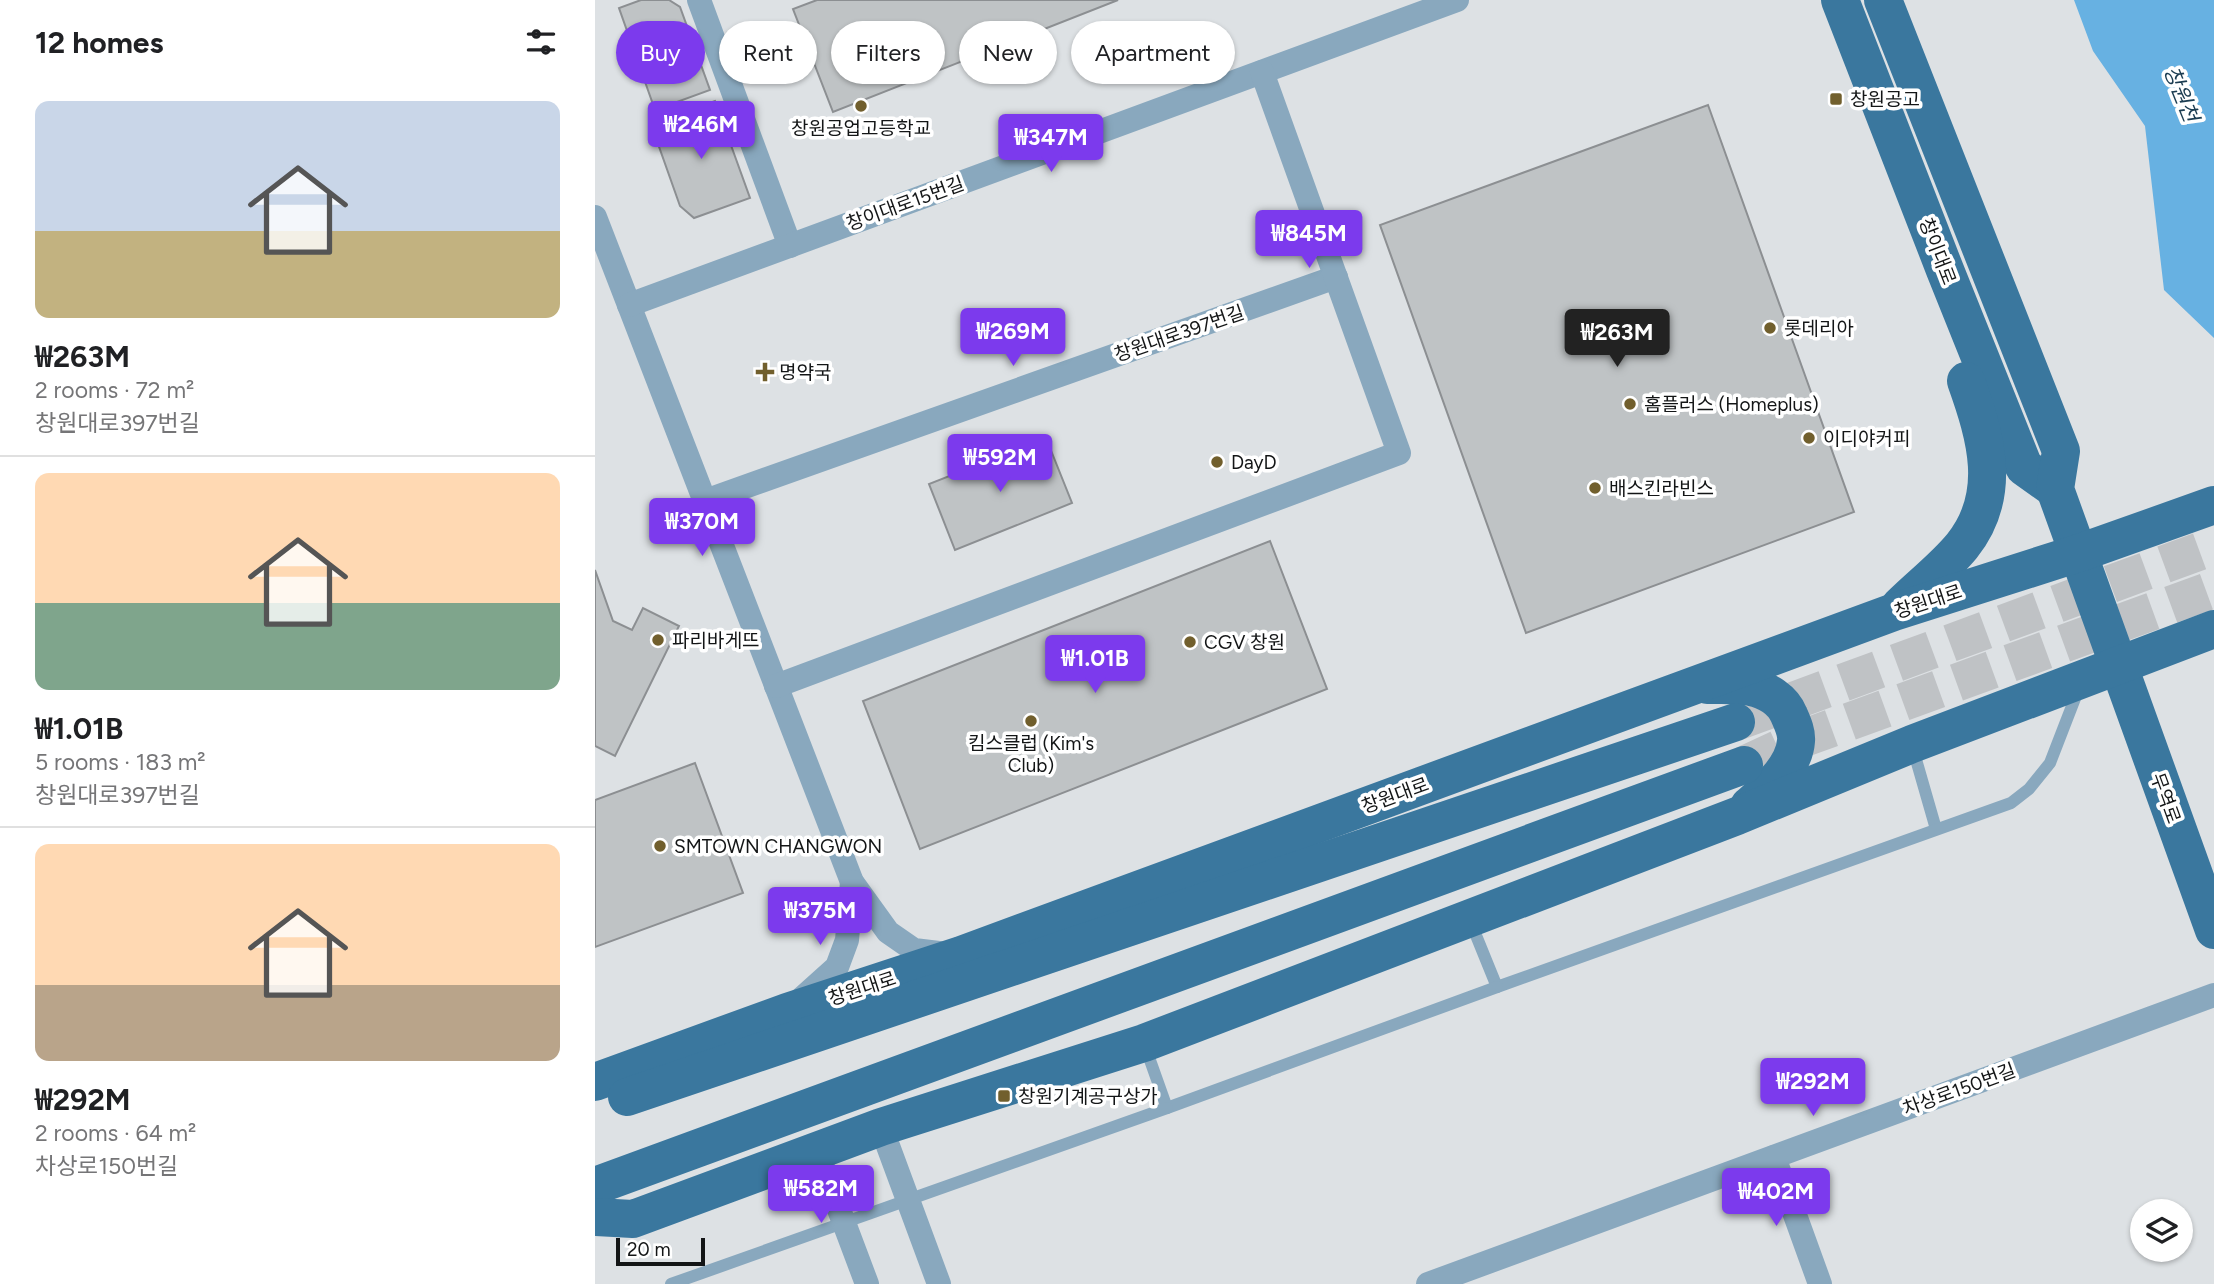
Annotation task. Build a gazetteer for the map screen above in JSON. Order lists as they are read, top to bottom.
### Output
{
  "streets": {
    "main road": ["창이대로", "창원대로", "무역로"],
    "street": ["창이대로15번길", "창원대로397번길", "차상로150번길"]
  },
  "crossings": [
    ["창원대로", "무역로"]
  ],
  "water": ["창원천"],
  "places": {
    "transit": ["창원공고", "창원기계공구상가"],
    "other": [
      "창원공업고등학교",
      "롯데리아",
      "홈플러스 (Homeplus)",
      "이디야커피",
      "DayD",
      "배스킨라빈스",
      "파리바게뜨",
      "CGV 창원",
      "킴스클럽 (Kim's Club)",
      "SMTOWN CHANGWON"
    ],
    "health": ["명약국"]
  },
  "scale_bar": "20 m",
  "page": {
    "heading": "12 homes",
    "chip": [
      "Buy",
      "Rent",
      "Filters",
      "New",
      "Apartment"
    ],
    "list": [
      {
        "name": "₩263M",
        "note": "2 rooms · 72 m² · 창원대로397번길"
      },
      {
        "name": "₩1.01B",
        "note": "5 rooms · 183 m² · 창원대로397번길"
      },
      {
        "name": "₩292M",
        "note": "2 rooms · 64 m² · 차상로150번길"
      }
    ],
    "price": [
      "₩246M",
      "₩347M",
      "₩845M",
      "₩269M",
      "₩263M",
      "₩592M",
      "₩370M",
      "₩1.01B",
      "₩375M",
      "₩292M",
      "₩582M",
      "₩402M"
    ],
    "scale": "20 m"
  }
}
